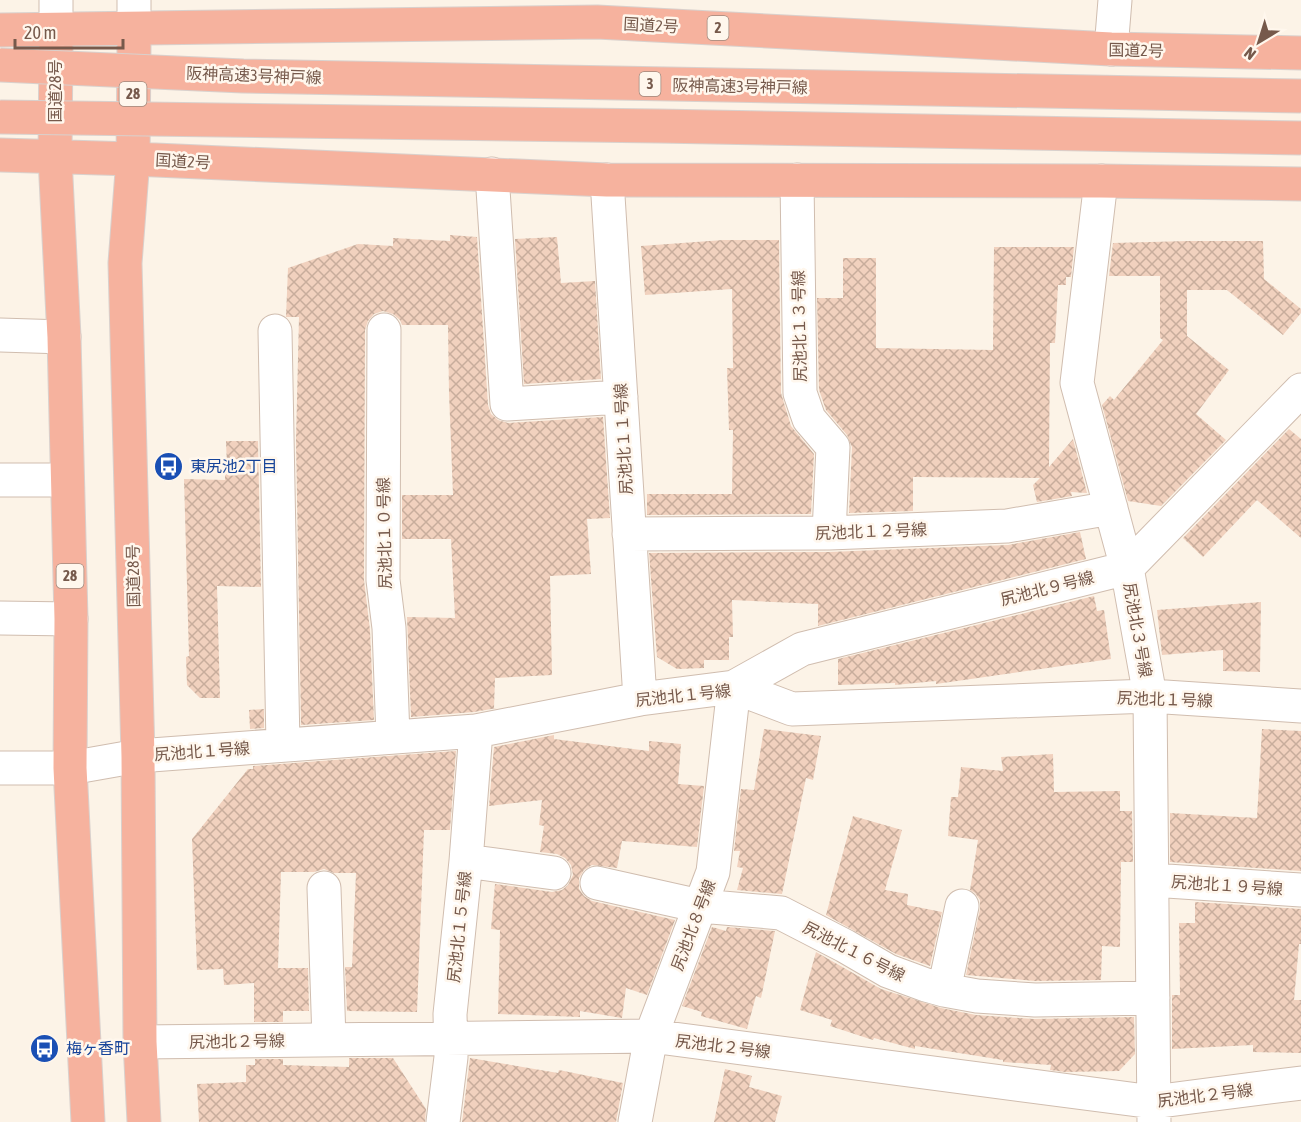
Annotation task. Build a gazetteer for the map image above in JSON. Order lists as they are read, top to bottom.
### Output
{
  "streets": {
    "highway": [
      "国道2号",
      "2",
      "阪神高速3号神戸線",
      "3",
      "国道28号",
      "28"
    ],
    "street": [
      "尻池北１３号線",
      "尻池北１１号線",
      "尻池北１２号線",
      "尻池北１０号線",
      "尻池北９号線",
      "尻池北３号線",
      "尻池北１号線",
      "尻池北１９号線",
      "尻池北８号線",
      "尻池北１５号線",
      "尻池北１６号線",
      "尻池北２号線"
    ]
  },
  "crossings": [
    ["国道2号", "国道28号"],
    ["国道2号", "尻池北１３号線"],
    ["国道2号", "尻池北１１号線"],
    ["国道2号", "尻池北３号線"],
    ["国道28号", "尻池北１号線"],
    ["国道28号", "尻池北２号線"],
    ["尻池北１３号線", "尻池北１２号線"],
    ["尻池北１１号線", "尻池北１２号線"],
    ["尻池北１１号線", "尻池北１号線"],
    ["尻池北１２号線", "尻池北３号線"],
    ["尻池北１０号線", "尻池北１号線"],
    ["尻池北９号線", "尻池北３号線"],
    ["尻池北９号線", "尻池北１号線"],
    ["尻池北９号線", "尻池北８号線"],
    ["尻池北３号線", "尻池北１号線"],
    ["尻池北３号線", "尻池北１９号線"],
    ["尻池北３号線", "尻池北１６号線"],
    ["尻池北３号線", "尻池北２号線"],
    ["尻池北１号線", "尻池北８号線"],
    ["尻池北１号線", "尻池北１５号線"],
    ["尻池北８号線", "尻池北１６号線"],
    ["尻池北８号線", "尻池北２号線"],
    ["尻池北１５号線", "尻池北２号線"]
  ],
  "places": {
    "bus stop": ["東尻池2丁目", "梅ヶ香町"]
  },
  "scale_bar": "20 m",
  "north": "bottom left"
}
